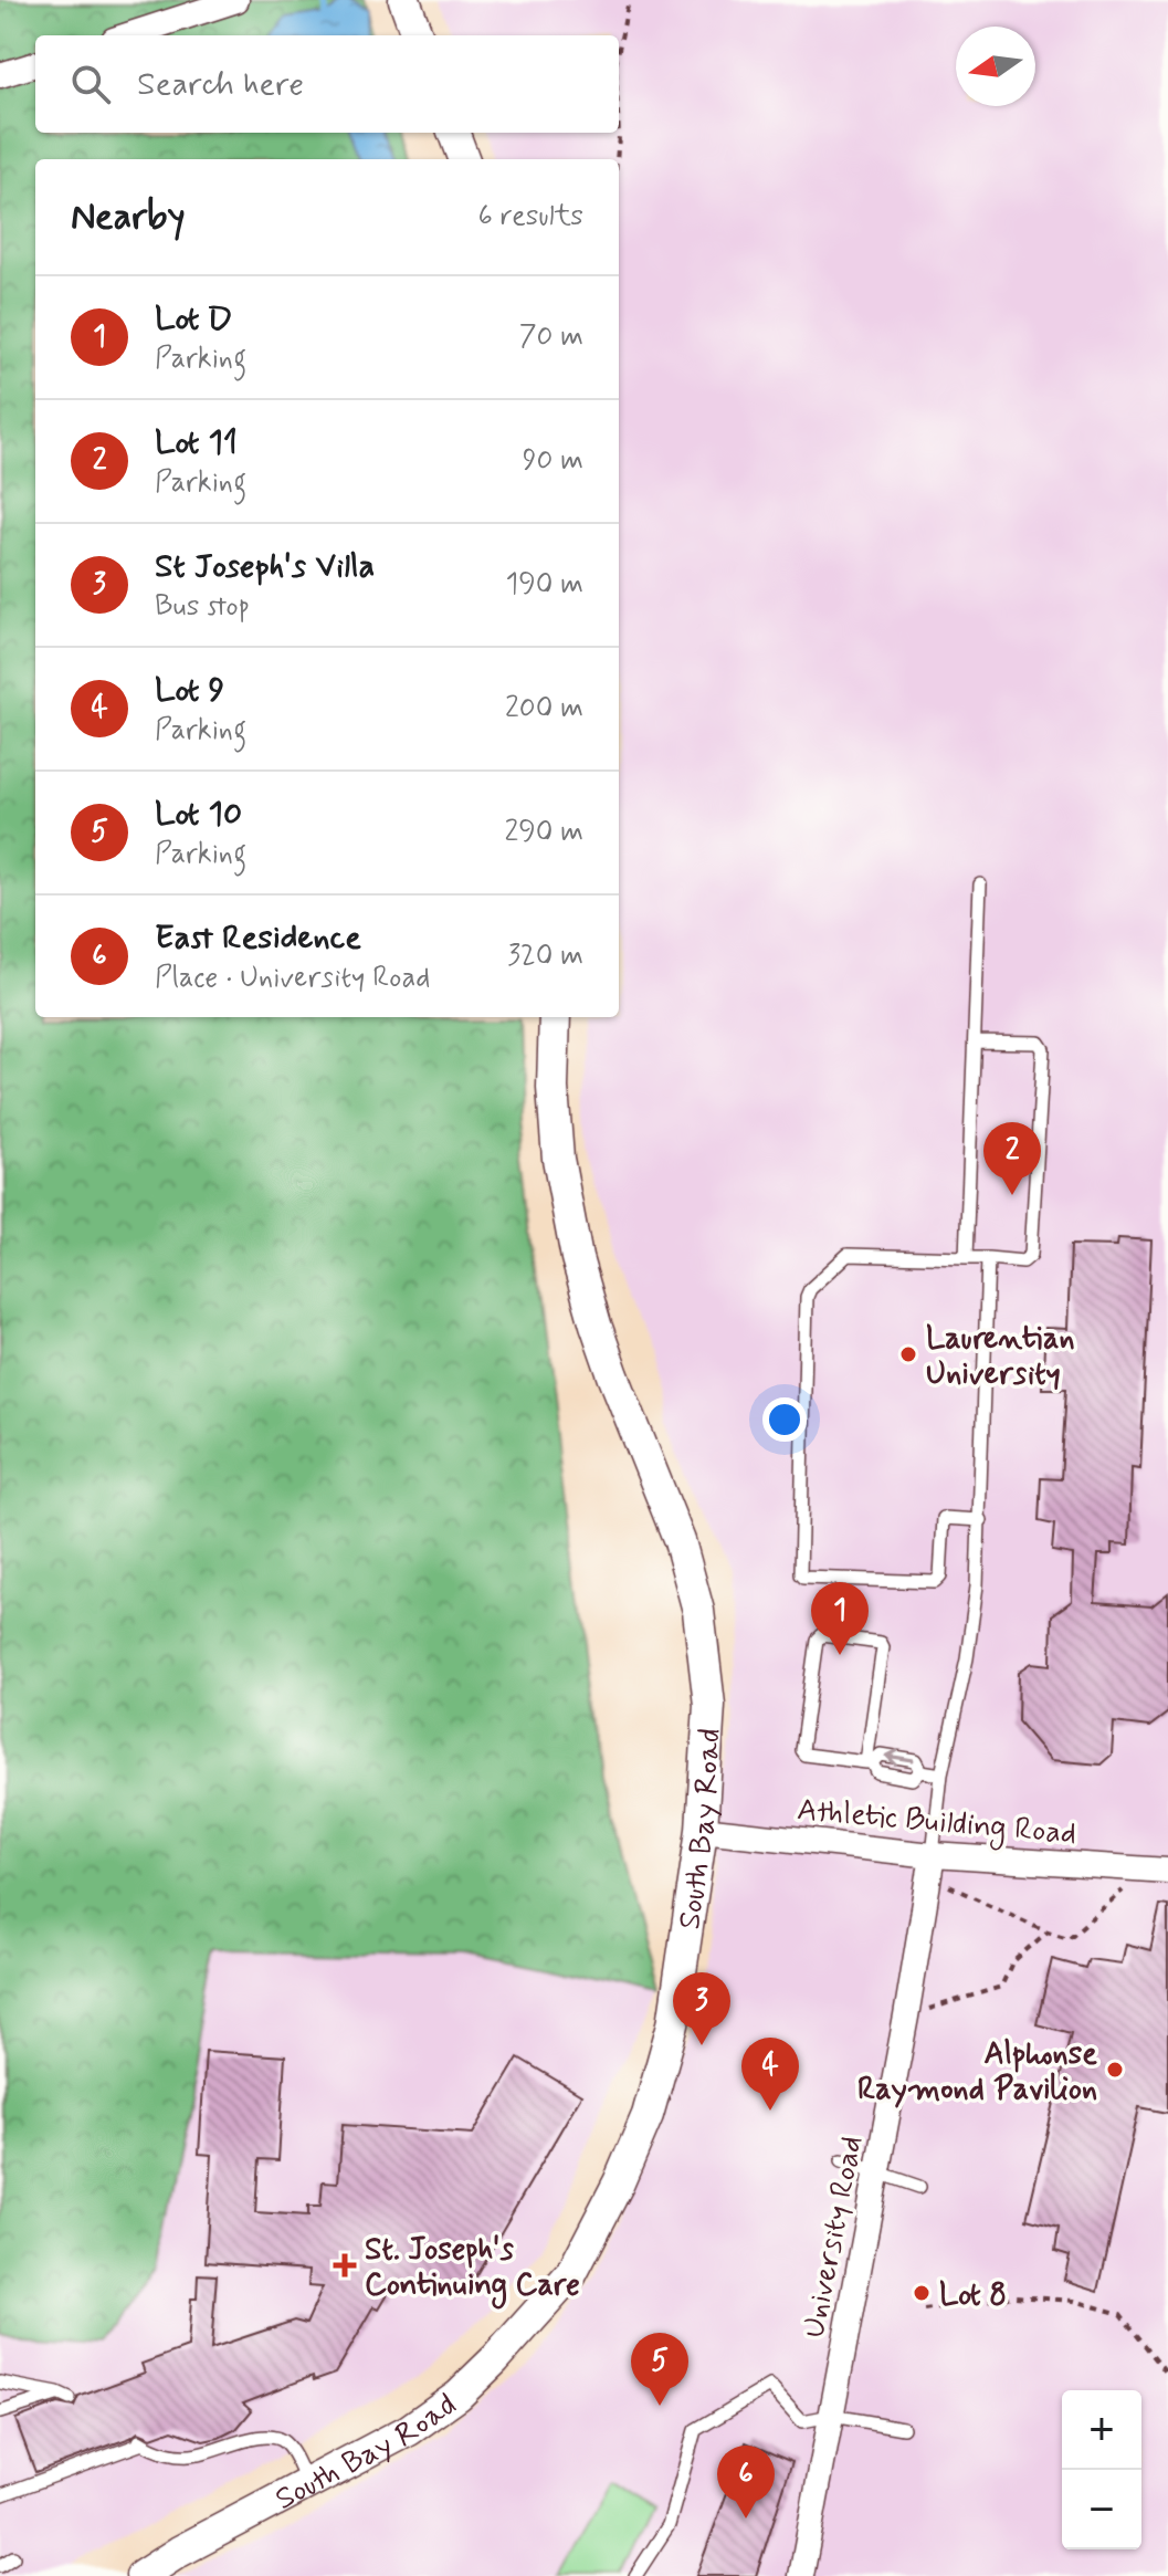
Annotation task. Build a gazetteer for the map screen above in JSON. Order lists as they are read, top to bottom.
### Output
{
  "streets": {
    "street": ["Athletic Building Road", "South Bay Road", "University Road"]
  },
  "crossings": [
    ["Athletic Building Road", "South Bay Road"],
    ["Athletic Building Road", "University Road"]
  ],
  "places": {
    "other": ["Laurentian University", "Alphonse Raymond Pavilion", "Lot 8"],
    "health": ["St. Joseph's Continuing Care"]
  },
  "north": "left",
  "page": {
    "search": "Search here",
    "heading": ["Nearby", "6 results"],
    "list": [
      {
        "mark": "1",
        "name": "Lot D",
        "note": "Parking",
        "value": "70 m"
      },
      {
        "mark": "2",
        "name": "Lot 11",
        "note": "Parking",
        "value": "90 m"
      },
      {
        "mark": "3",
        "name": "St Joseph's Villa",
        "note": "Bus stop",
        "value": "190 m"
      },
      {
        "mark": "4",
        "name": "Lot 9",
        "note": "Parking",
        "value": "200 m"
      },
      {
        "mark": "5",
        "name": "Lot 10",
        "note": "Parking",
        "value": "290 m"
      },
      {
        "mark": "6",
        "name": "East Residence",
        "note": "Place · University Road",
        "value": "320 m"
      }
    ],
    "pins": [
      "2",
      "1",
      "3",
      "4",
      "5",
      "6"
    ],
    "map_buttons": ["+", "−"]
  }
}
